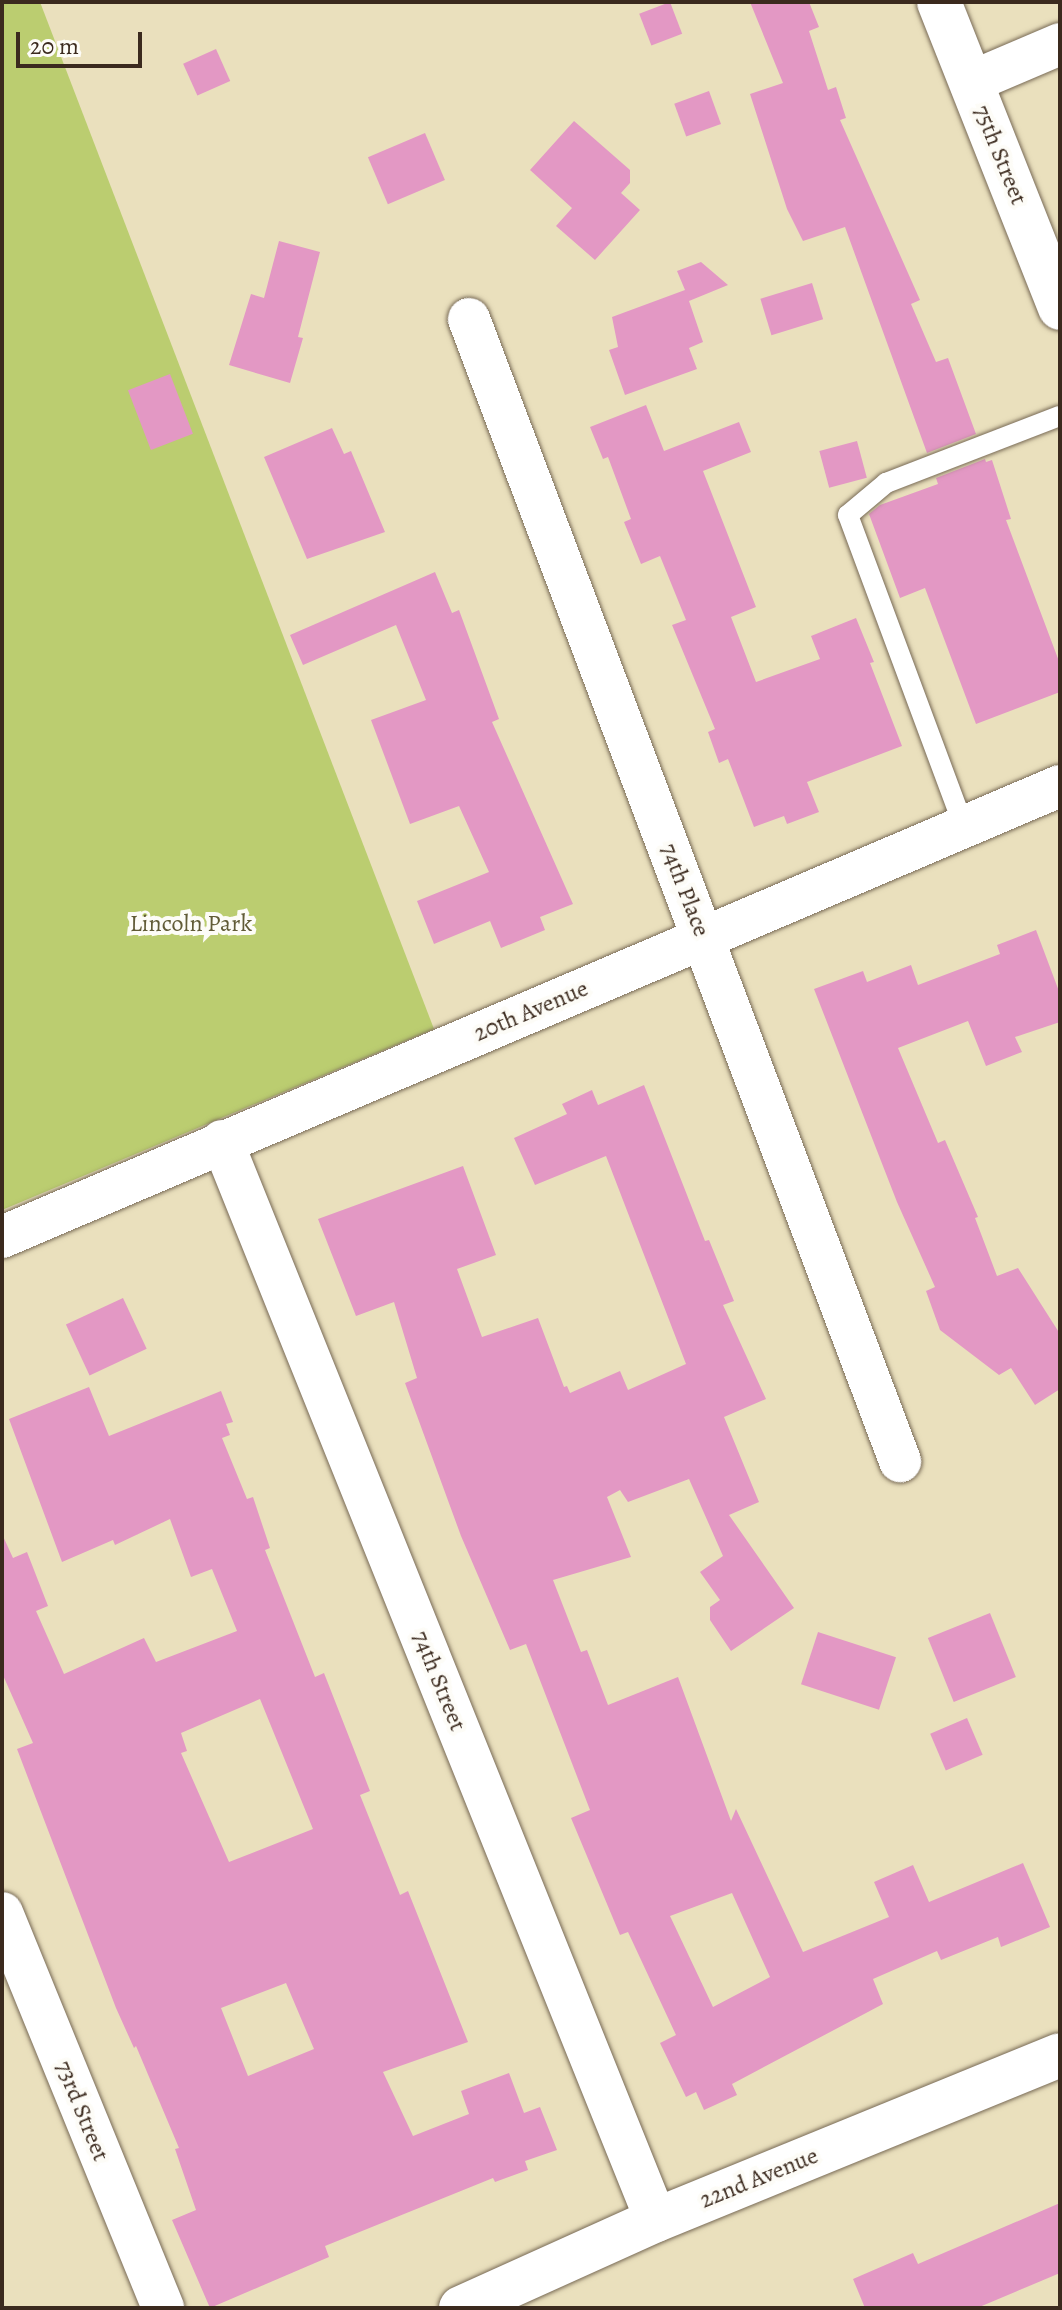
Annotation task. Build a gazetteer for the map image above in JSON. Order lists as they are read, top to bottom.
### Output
{
  "streets": {
    "street": [
      "75th Street",
      "74th Place",
      "20th Avenue",
      "74th Street",
      "73rd Street",
      "22nd Avenue"
    ]
  },
  "crossings": [
    ["74th Place", "20th Avenue"],
    ["20th Avenue", "74th Street"],
    ["74th Street", "22nd Avenue"]
  ],
  "parks": ["Lincoln Park"],
  "scale_bar": "20 m"
}
